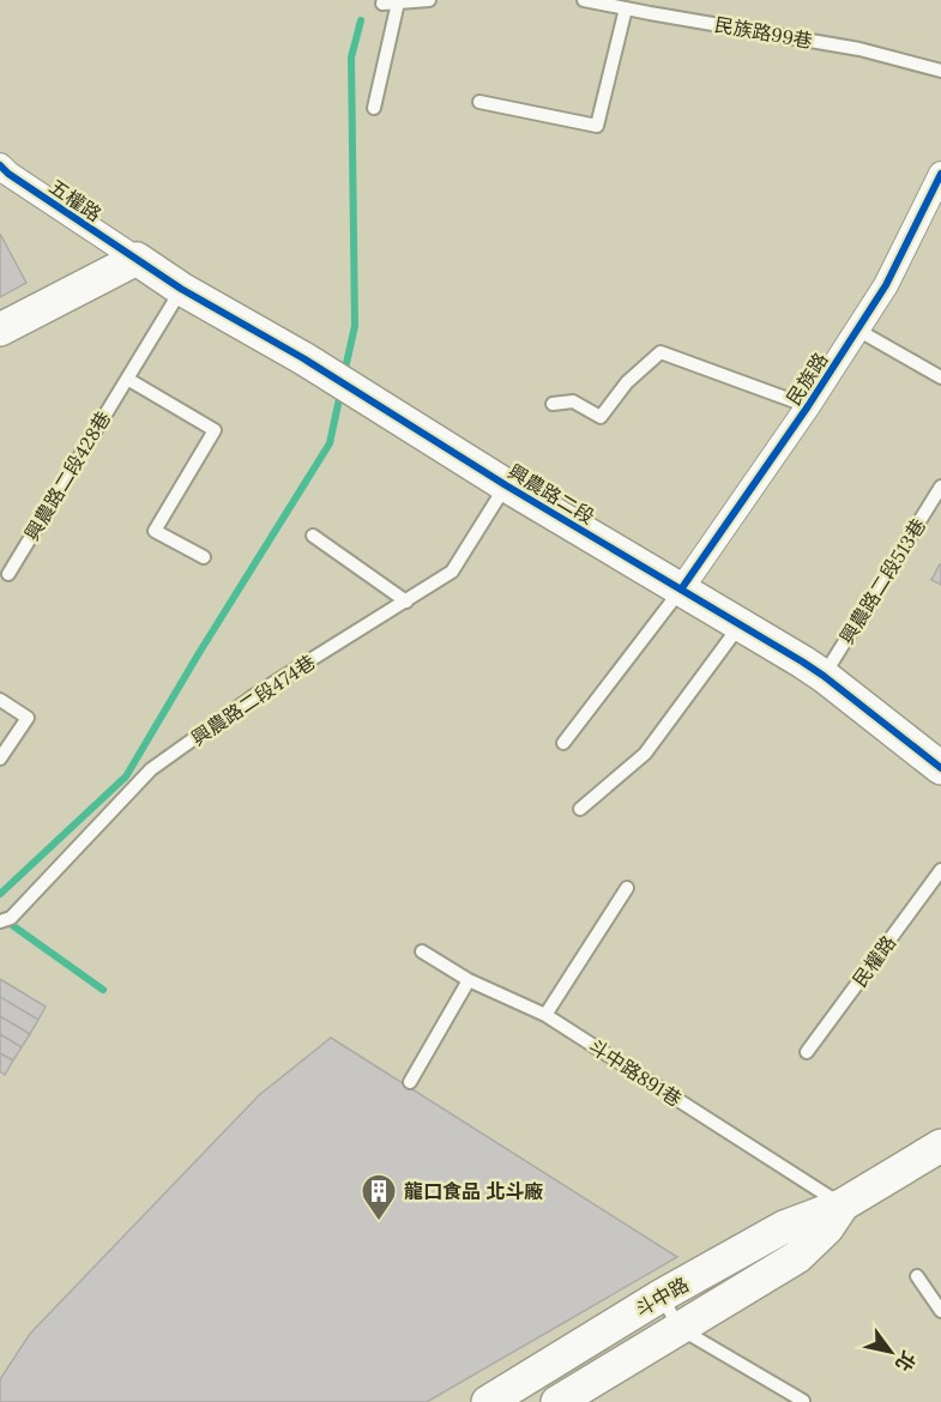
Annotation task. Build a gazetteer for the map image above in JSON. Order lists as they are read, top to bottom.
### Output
{
  "streets": {
    "street": [
      "五權路",
      "民族路",
      "興農路二段",
      "斗中路"
    ],
    "lane": [
      "民族路99巷",
      "興農路二段428巷",
      "興農路二段513巷",
      "興農路二段474巷",
      "民權路",
      "斗中路891巷"
    ]
  },
  "crossings": [
    ["五權路", "興農路二段"],
    ["民族路", "興農路二段"],
    ["興農路二段428巷", "興農路二段"],
    ["興農路二段", "興農路二段513巷"],
    ["興農路二段", "興農路二段474巷"],
    ["斗中路891巷", "斗中路"]
  ],
  "places": {
    "building": ["龍口食品 北斗廠"]
  },
  "north": "bottom right"
}
